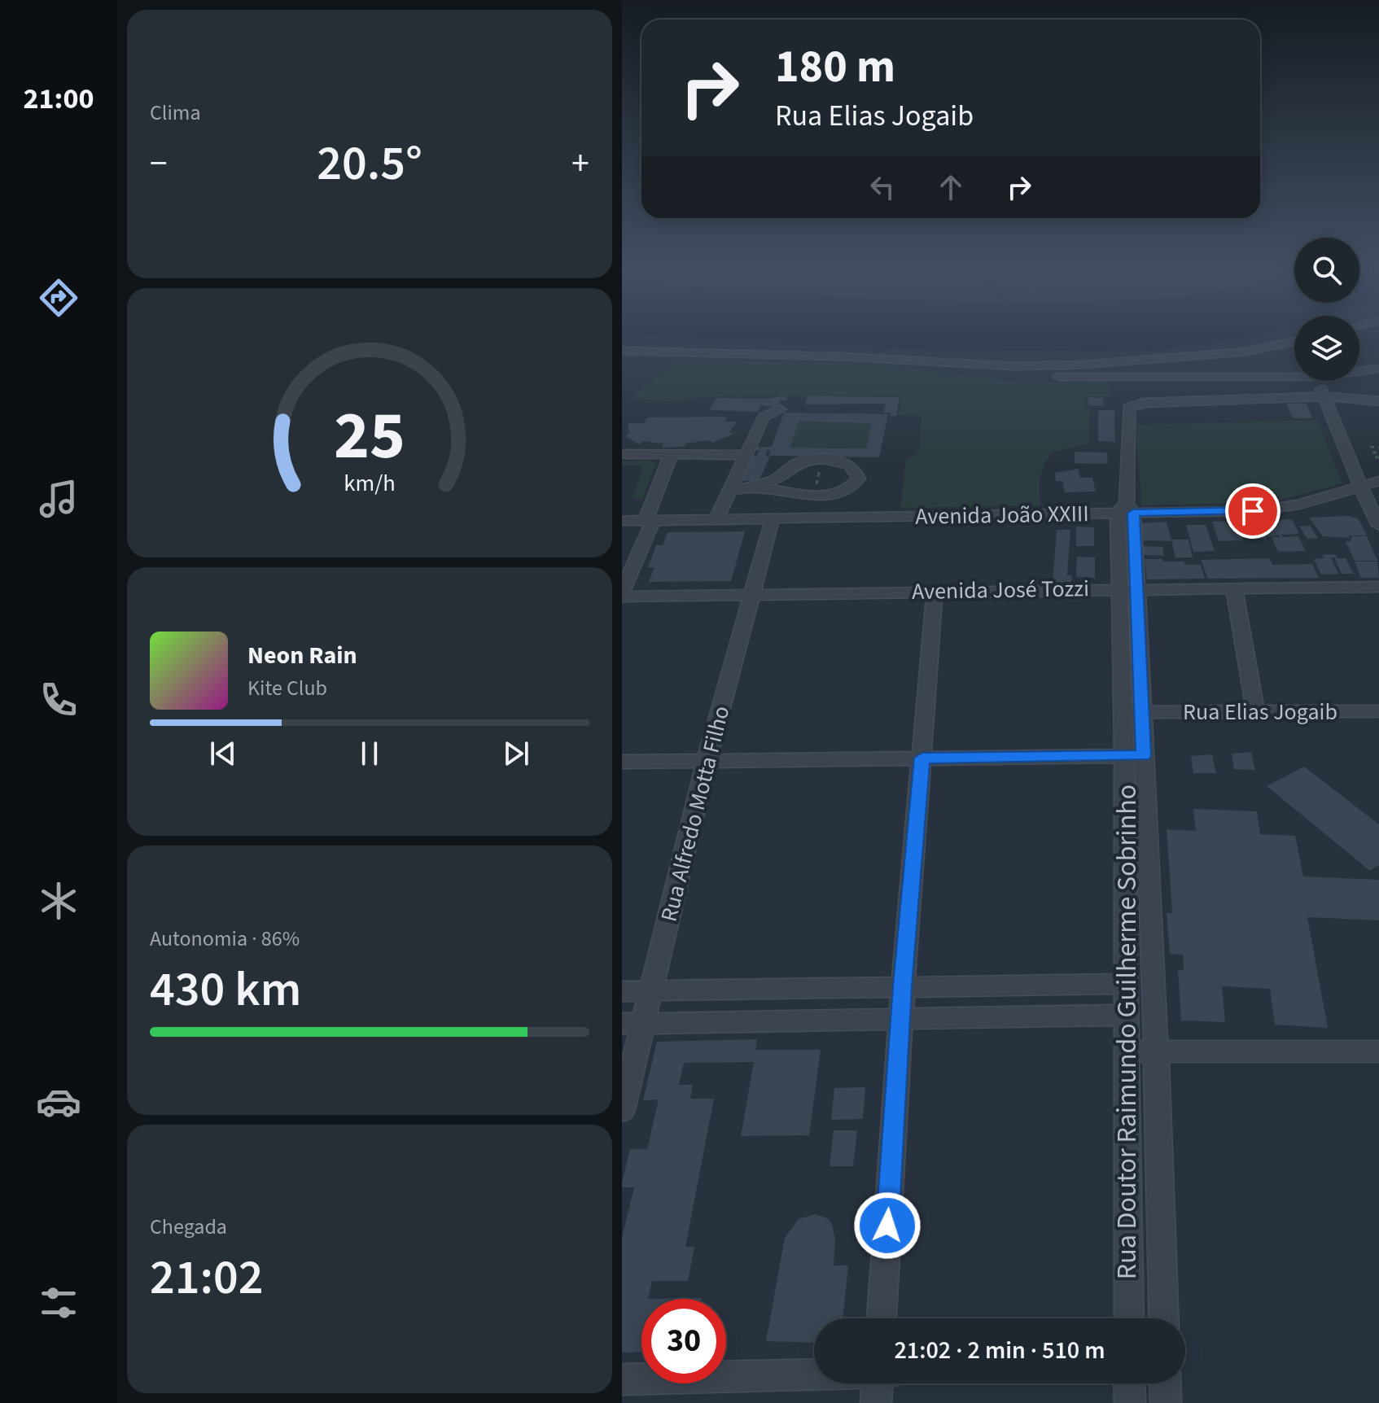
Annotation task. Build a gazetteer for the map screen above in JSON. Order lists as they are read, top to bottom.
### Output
{
  "streets": {
    "street": [
      "Avenida João XXIII",
      "Avenida José Tozzi",
      "Rua Elias Jogaib",
      "Rua Alfredo Motta Filho",
      "Rua Doutor Raimundo Guilherme Sobrinho"
    ]
  },
  "crossings": [
    ["Avenida João XXIII", "Rua Alfredo Motta Filho"],
    ["Avenida João XXIII", "Rua Doutor Raimundo Guilherme Sobrinho"],
    ["Avenida José Tozzi", "Rua Alfredo Motta Filho"],
    ["Avenida José Tozzi", "Rua Doutor Raimundo Guilherme Sobrinho"],
    ["Rua Elias Jogaib", "Rua Doutor Raimundo Guilherme Sobrinho"]
  ],
  "page": {
    "tabs": "21:00",
    "tile": [
      "Clima",
      ["Autonomia · 86%", "430 km"],
      ["Chegada", "21:02"]
    ],
    "turn": ["180 m", "Rua Elias Jogaib"],
    "heat": ["−", "20.5°", "+"],
    "song": ["Neon Rain", "Kite Club"],
    "limit": "30",
    "trip": "21:02 · 2 min · 510 m",
    "gauge": ["25", "km/h"]
  }
}
